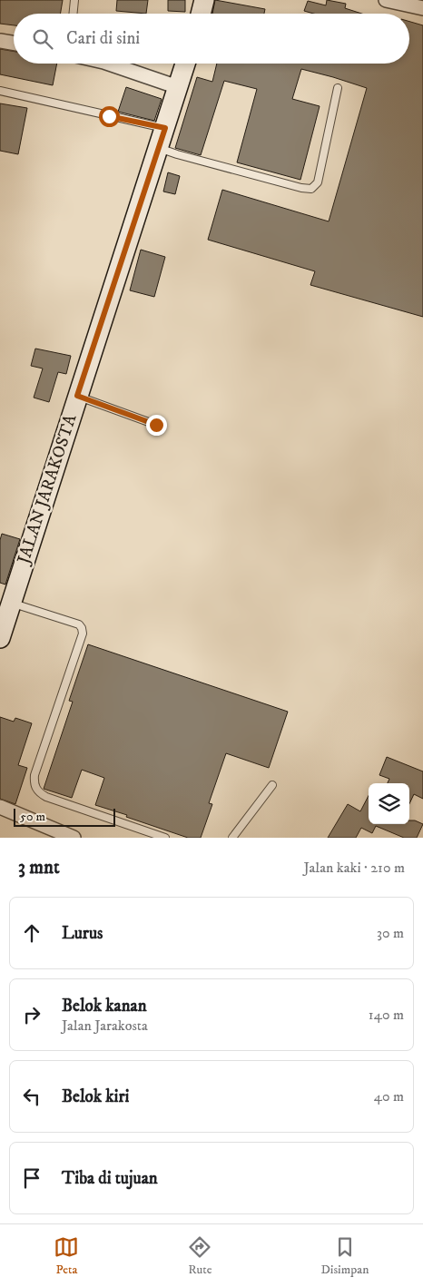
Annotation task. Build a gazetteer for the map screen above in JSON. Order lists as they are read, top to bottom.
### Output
{
  "streets": {
    "street": ["JALAN JARAKOSTA"]
  },
  "scale_bar": "50 m",
  "page": {
    "search": "Cari di sini",
    "scale": "50 m",
    "heading": ["3 mnt", "Jalan kaki · 210 m"],
    "list": [
      ["Lurus", "30 m"],
      ["Belok kanan", "Jalan Jarakosta", "140 m"],
      ["Belok kiri", "40 m"],
      "Tiba di tujuan"
    ],
    "nav": ["Peta", "Rute", "Disimpan"]
  }
}
